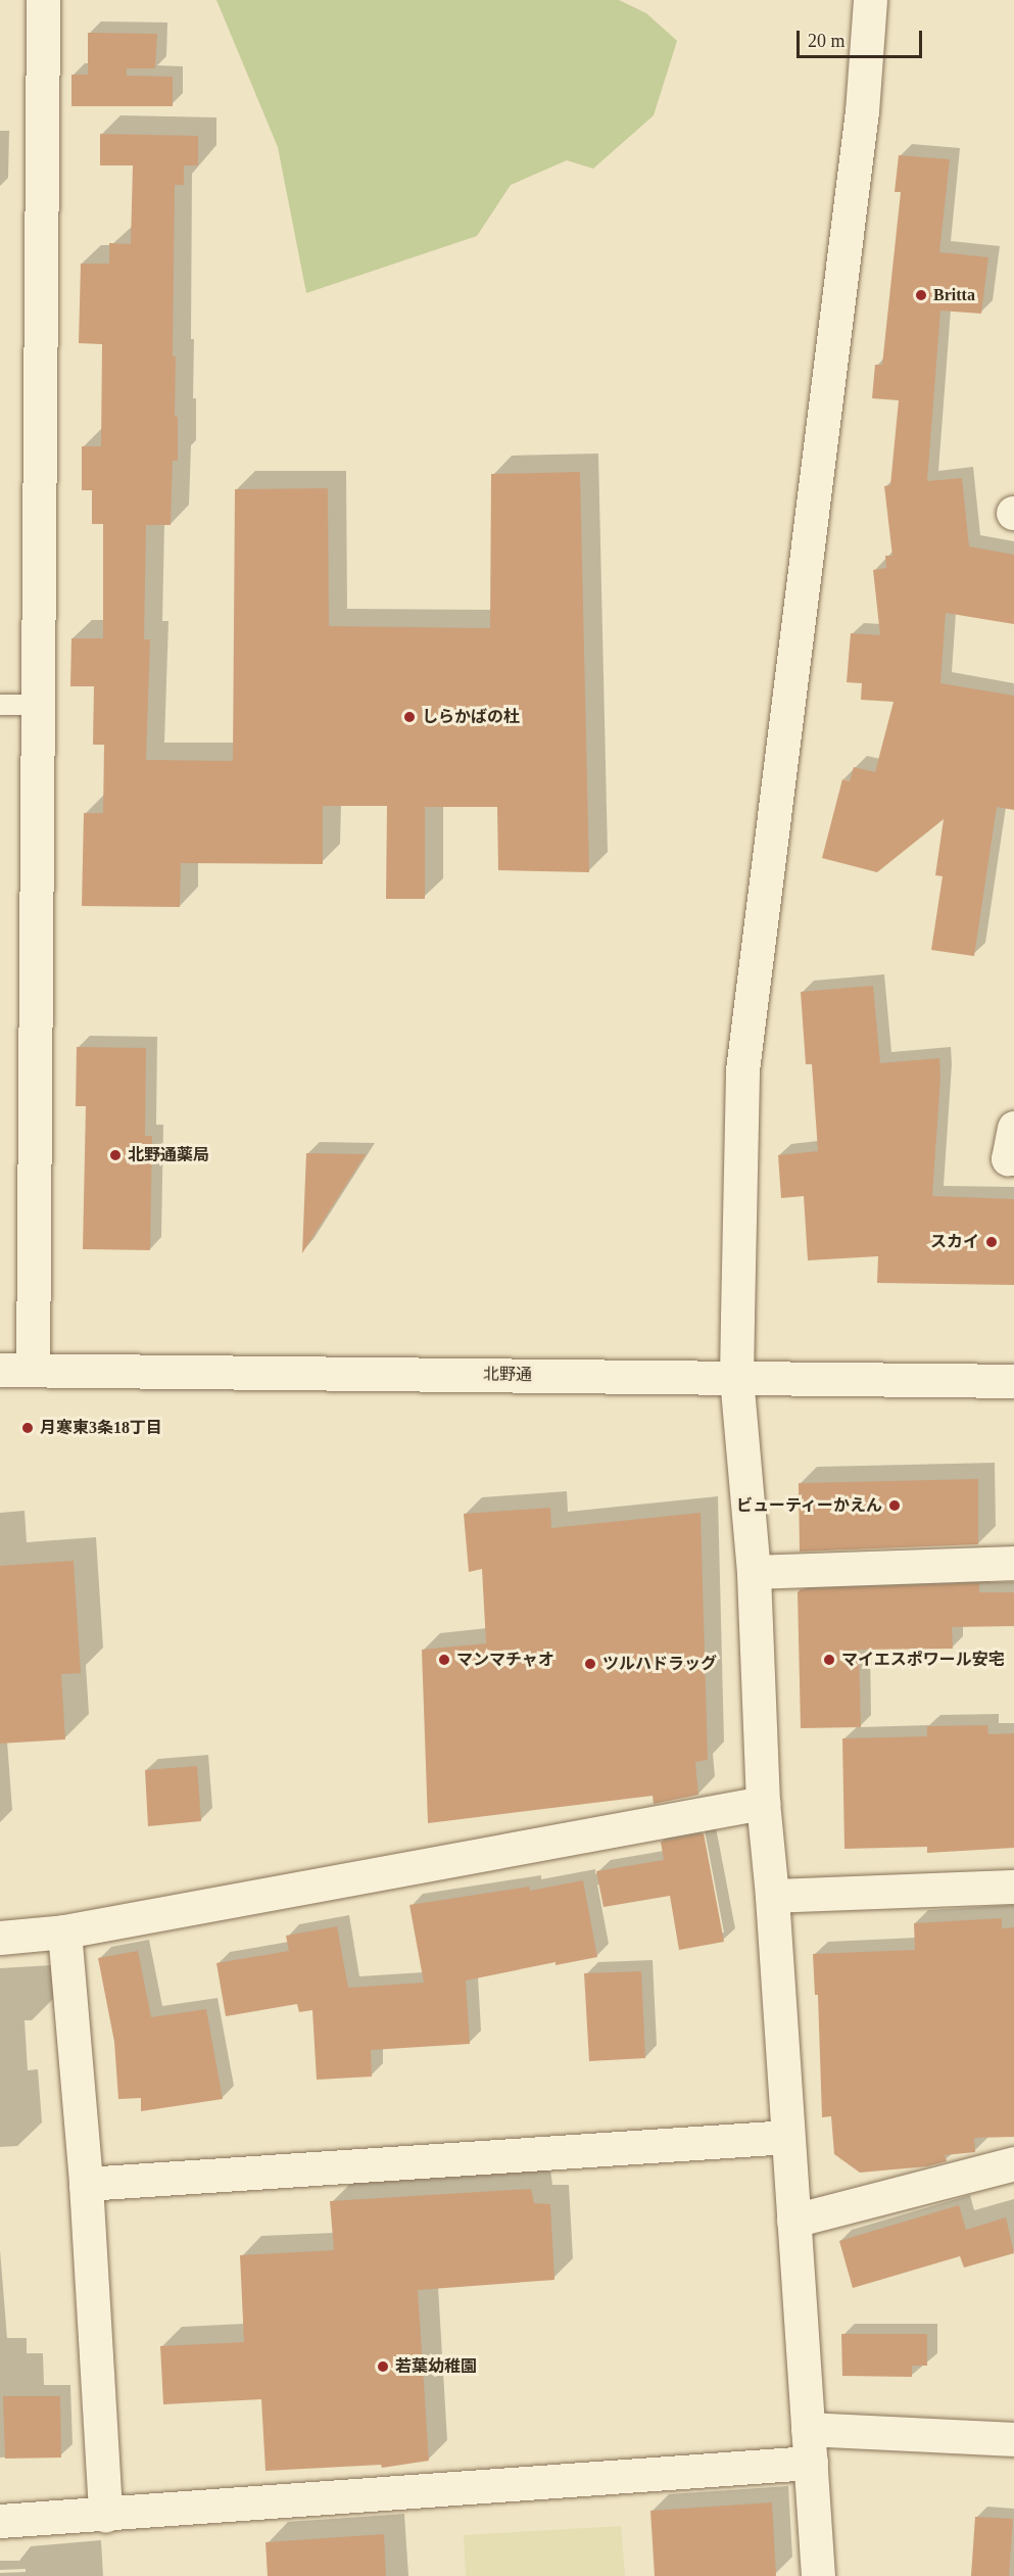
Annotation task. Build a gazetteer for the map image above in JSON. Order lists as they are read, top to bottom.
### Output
{
  "streets": {
    "street": ["北野通"]
  },
  "places": [
    "Britta",
    "しらかばの杜",
    "北野通薬局",
    "スカイ",
    "月寒東3条18丁目",
    "ビューティーかえん",
    "マンマチャオ",
    "マイエスポワール安宅",
    "ツルハドラッグ",
    "若葉幼稚園"
  ],
  "scale_bar": "20 m"
}
